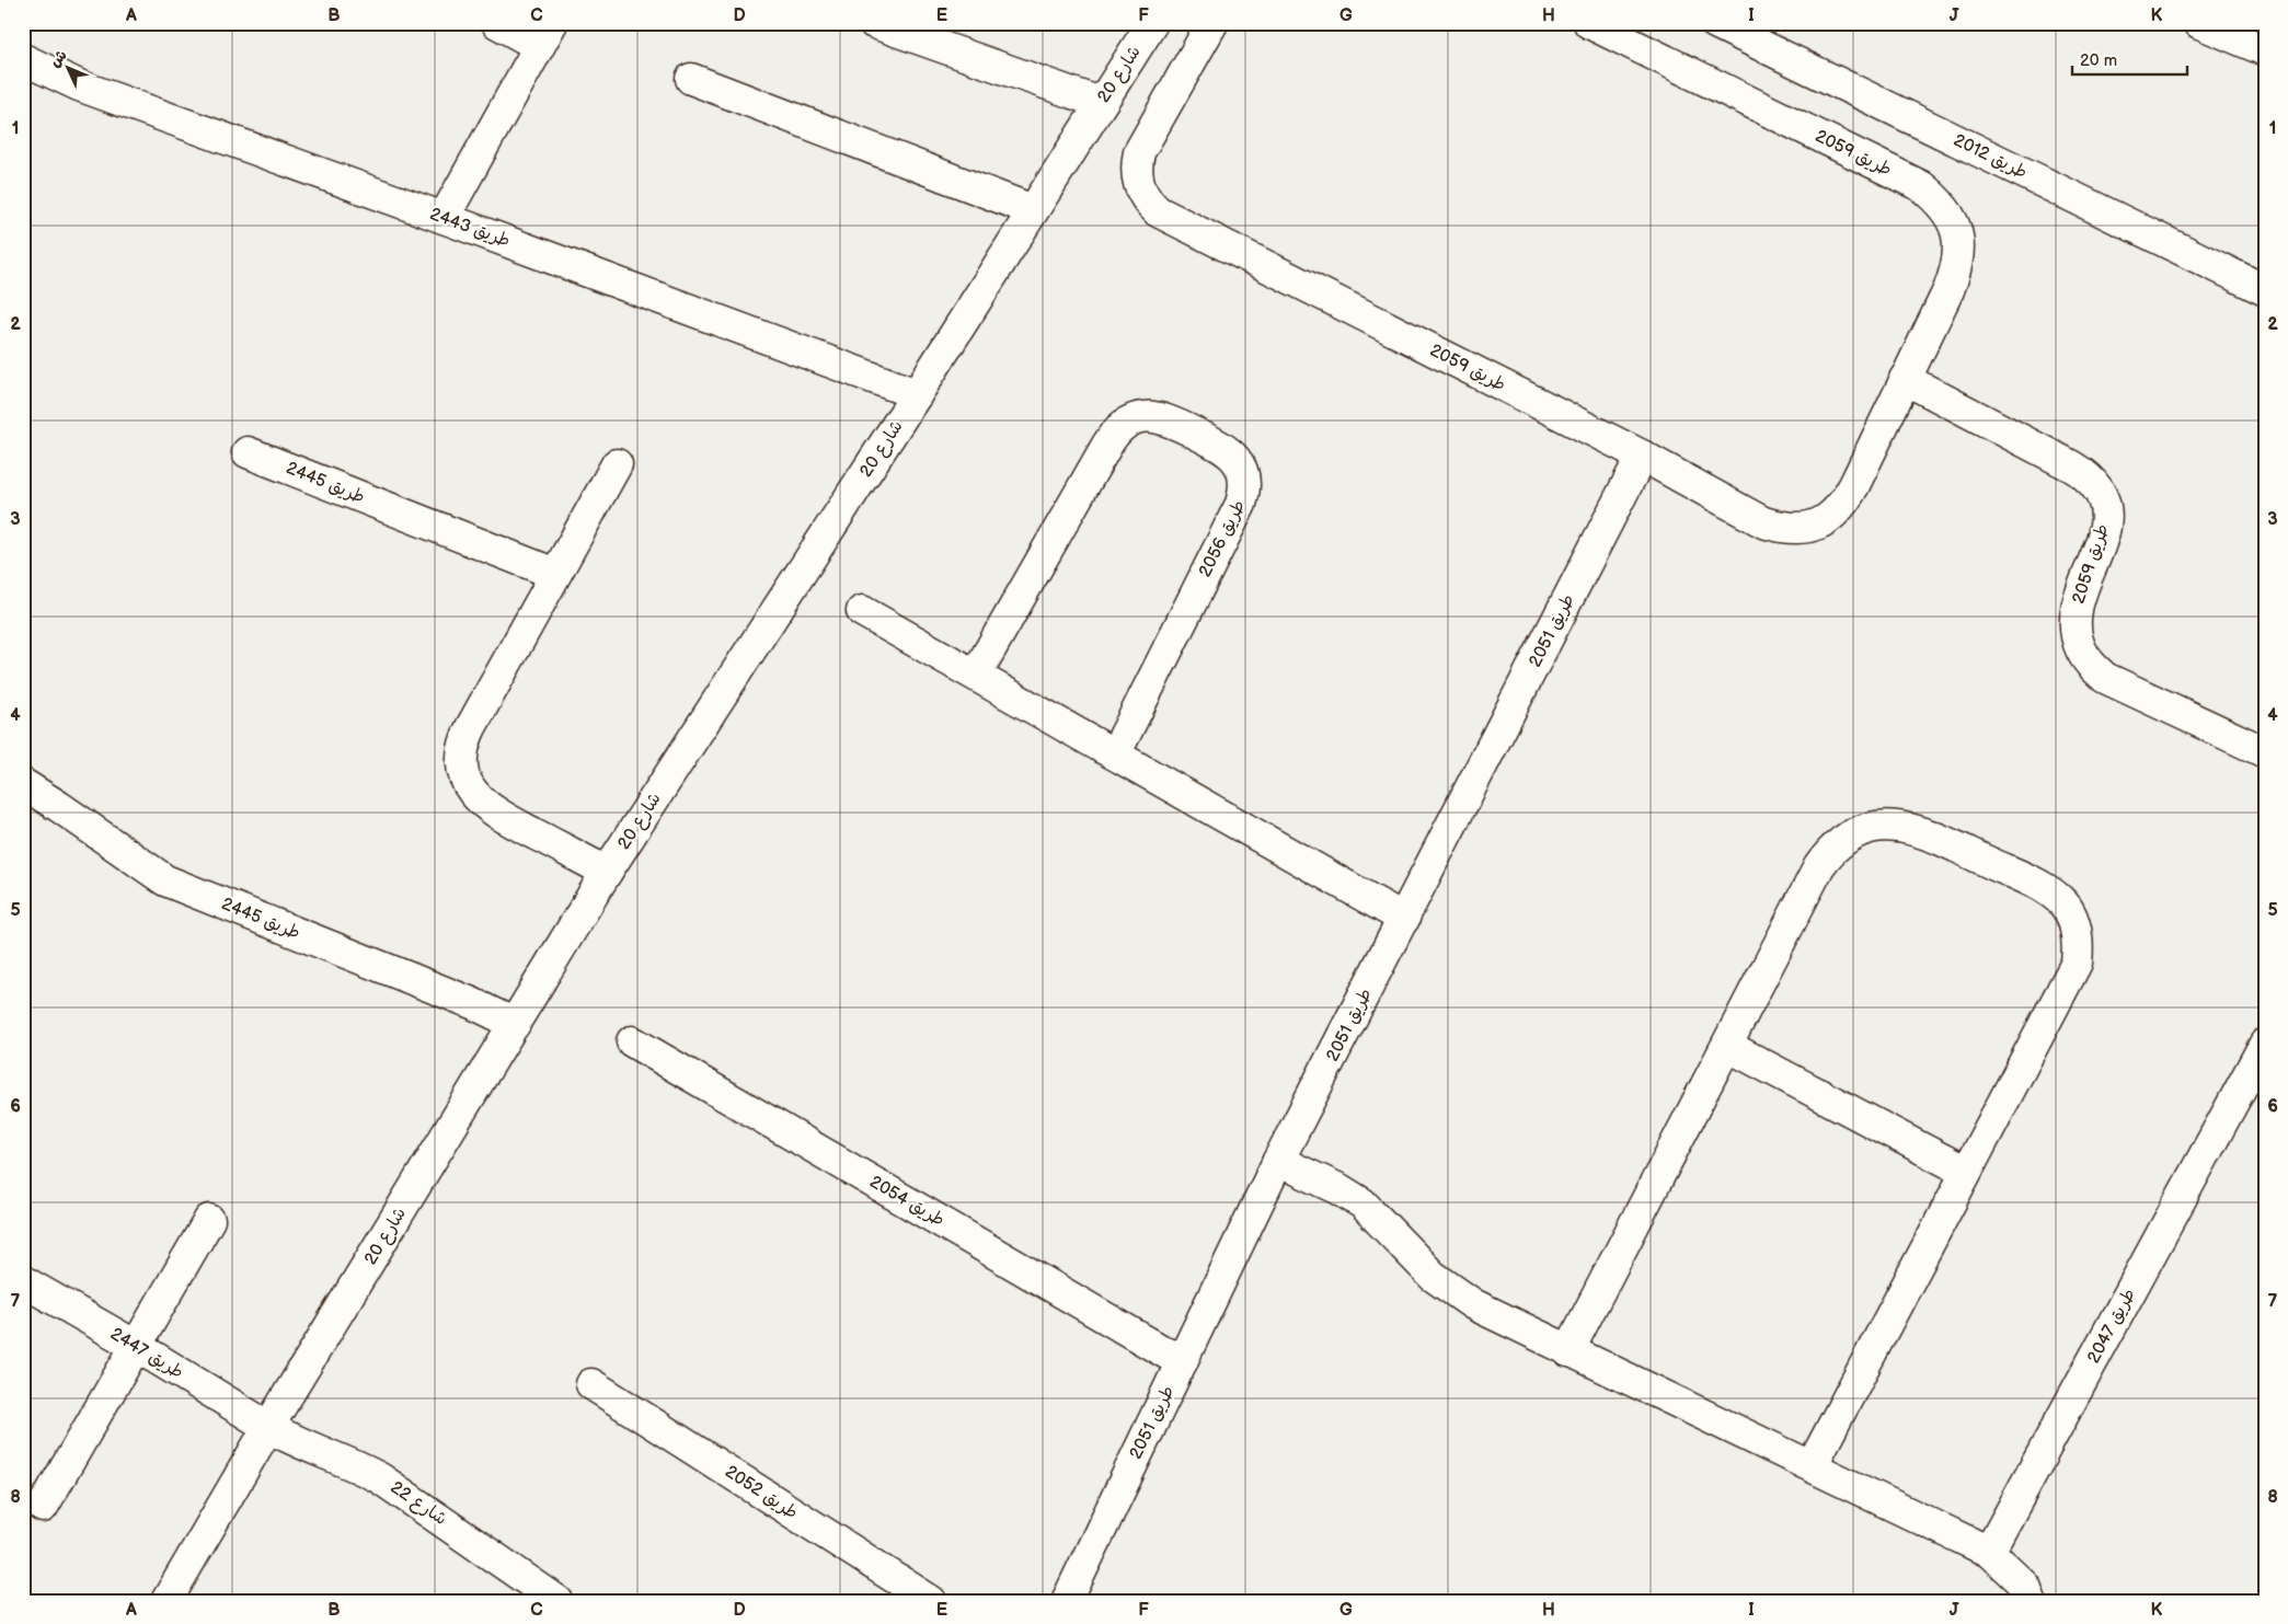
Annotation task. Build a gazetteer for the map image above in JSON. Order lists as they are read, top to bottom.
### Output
{
  "streets": {
    "street": [
      "شارع 20",
      "طريق 2059",
      "طريق 2012",
      "طريق 2443",
      "طريق 2445",
      "طريق 2056",
      "طريق 2051",
      "طريق 2054",
      "طريق 2047",
      "طريق 2447",
      "طريق 2052",
      "شارع 22"
    ]
  },
  "crossings": [
    ["شارع 20", "طريق 2443"],
    ["شارع 20", "طريق 2445"],
    ["شارع 20", "طريق 2447"],
    ["شارع 20", "شارع 22"],
    ["طريق 2059", "طريق 2051"],
    ["طريق 2051", "طريق 2054"],
    ["طريق 2447", "شارع 22"]
  ],
  "scale_bar": "20 m",
  "north": "top left",
  "grid": {
    "columns": [
      "A",
      "B",
      "C",
      "D",
      "E",
      "F",
      "G",
      "H",
      "I",
      "J",
      "K"
    ],
    "rows": [
      "1",
      "2",
      "3",
      "4",
      "5",
      "6",
      "7",
      "8"
    ]
  }
}
